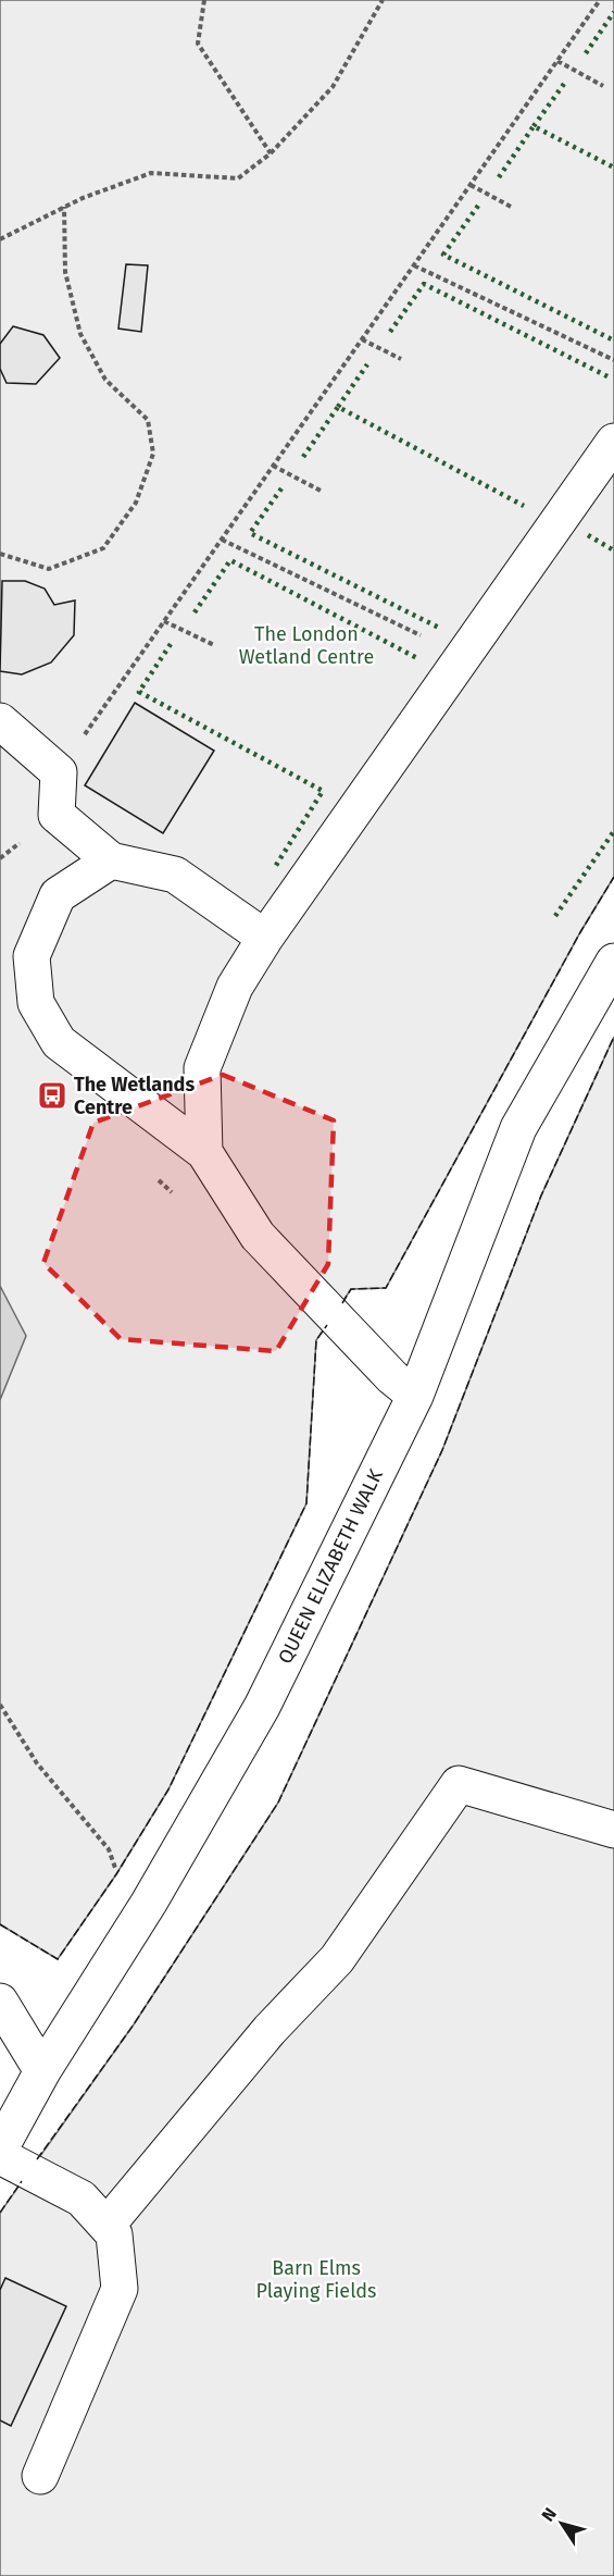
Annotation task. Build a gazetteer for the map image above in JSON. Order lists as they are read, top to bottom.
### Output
{
  "streets": {
    "street": ["QUEEN ELIZABETH WALK"]
  },
  "parks": ["The London Wetland Centre", "Barn Elms Playing Fields"],
  "places": {
    "bus stop": ["The Wetlands Centre"]
  },
  "north": "top left"
}
